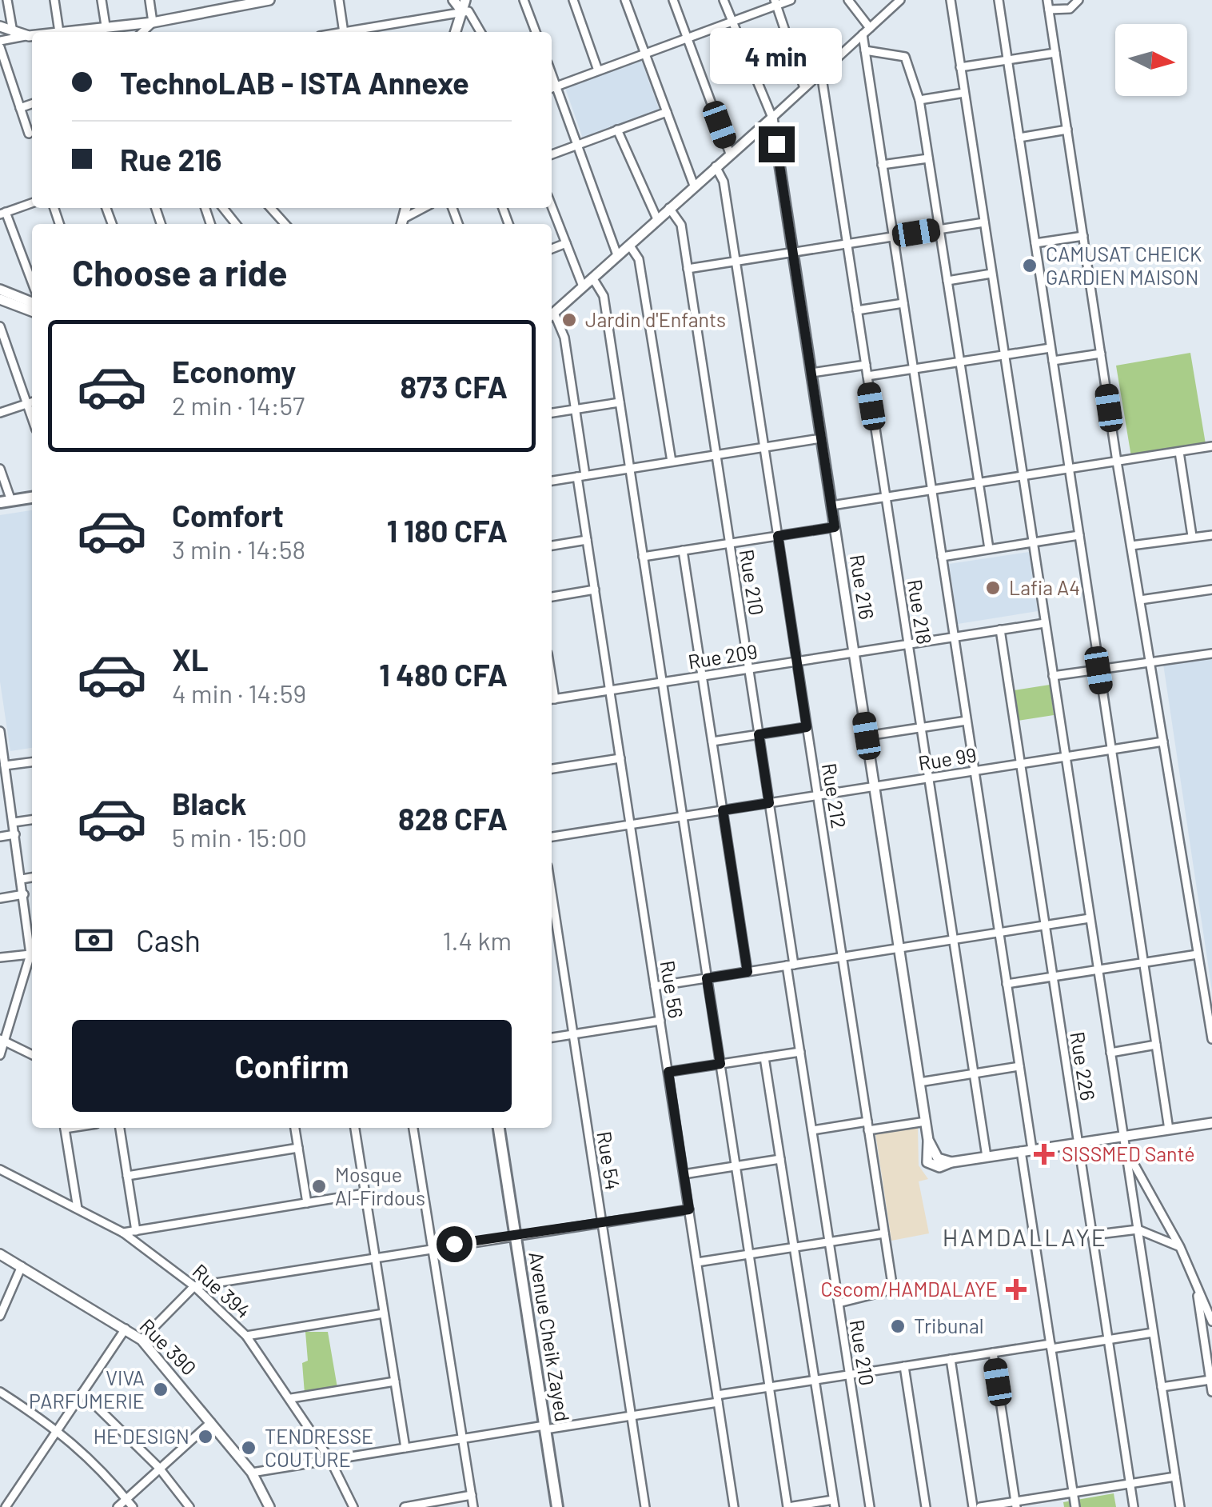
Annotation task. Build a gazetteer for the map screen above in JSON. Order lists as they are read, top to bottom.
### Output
{
  "streets": {
    "main road": ["Avenue Cheik Zayed"],
    "street": [
      "Rue 210",
      "Rue 216",
      "Rue 218",
      "Rue 209",
      "Rue 99",
      "Rue 212",
      "Rue 56",
      "Rue 226",
      "Rue 54",
      "Rue 394",
      "Rue 390"
    ]
  },
  "crossings": [
    ["Rue 210", "Rue 209"],
    ["Rue 210", "Rue 99"],
    ["Rue 210", "Rue 212"],
    ["Rue 216", "Rue 218"],
    ["Rue 216", "Rue 209"],
    ["Rue 216", "Rue 99"],
    ["Rue 218", "Rue 209"],
    ["Rue 218", "Rue 99"],
    ["Rue 209", "Rue 212"],
    ["Rue 209", "Rue 56"],
    ["Rue 209", "Rue 226"],
    ["Rue 99", "Rue 212"],
    ["Rue 99", "Rue 56"],
    ["Rue 99", "Rue 226"]
  ],
  "districts": ["HAMDALLAYE"],
  "places": {
    "other": [
      "CAMUSAT CHEICK GARDIEN MAISON",
      "Jardin d'Enfants",
      "Lafia A4",
      "Mosque Al-Firdous",
      "Tribunal",
      "VIVA PARFUMERIE",
      "HE DESIGN",
      "TENDRESSE COUTURE"
    ],
    "health": ["SISSMED Santé", "Cscom/HAMDALAYE"]
  },
  "north": "right",
  "page": {
    "bubble": "4 min",
    "banner": ["TechnoLAB - ISTA Annexe", "Rue 216"],
    "heading": "Choose a ride",
    "list": [
      {
        "name": "Economy",
        "note": "2 min · 14:57",
        "value": "873 CFA"
      },
      {
        "name": "Comfort",
        "note": "3 min · 14:58",
        "value": "1 180 CFA"
      },
      {
        "name": "XL",
        "note": "4 min · 14:59",
        "value": "1 480 CFA"
      },
      {
        "name": "Black",
        "note": "5 min · 15:00",
        "value": "828 CFA"
      }
    ],
    "pay": ["Cash", "1.4 km"],
    "buttons": "Confirm"
  }
}
